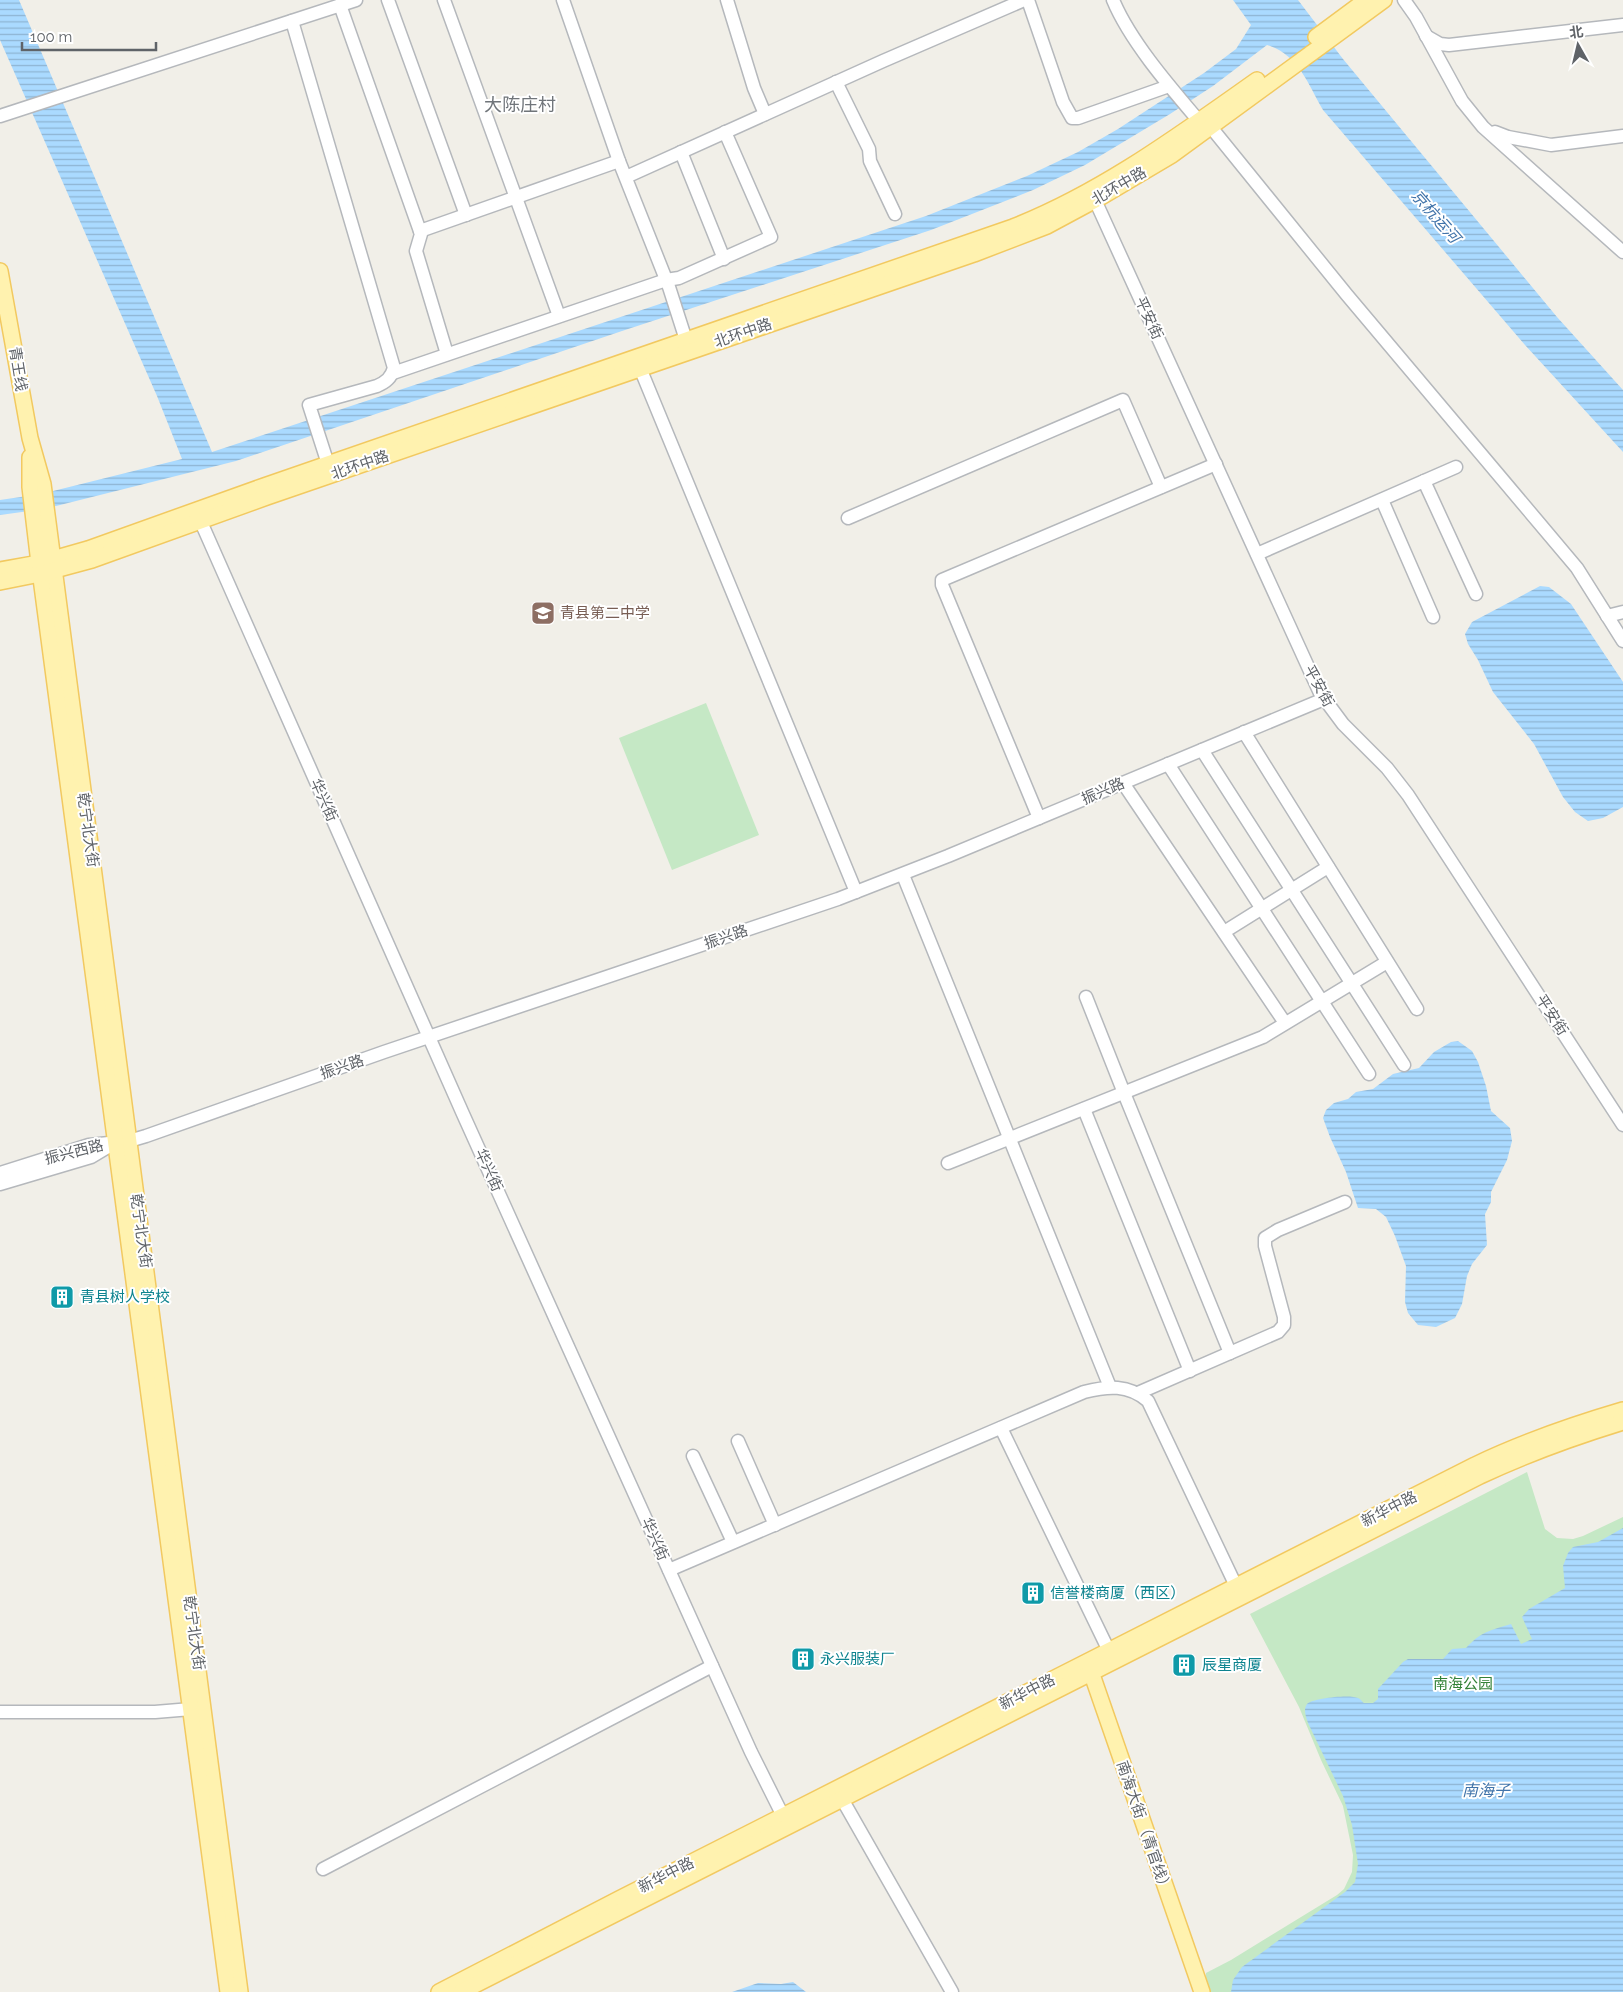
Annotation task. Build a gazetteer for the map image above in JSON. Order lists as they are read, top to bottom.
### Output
{
  "streets": {
    "main road": [
      "北环中路",
      "青王线",
      "乾宁北大街",
      "新华中路",
      "南海大街 （青官线）"
    ],
    "street": [
      "平安街",
      "振兴路",
      "华兴街",
      "振兴西路"
    ]
  },
  "crossings": [
    ["北环中路", "平安街"],
    ["北环中路", "华兴街"],
    ["北环中路", "乾宁北大街"],
    ["平安街", "振兴路"],
    ["青王线", "乾宁北大街"],
    ["振兴路", "华兴街"],
    ["振兴路", "乾宁北大街"],
    ["振兴路", "振兴西路"],
    ["华兴街", "新华中路"],
    ["乾宁北大街", "振兴西路"],
    ["新华中路", "南海大街 （青官线）"]
  ],
  "districts": ["大陈庄村"],
  "water": ["京杭运河", "南海子"],
  "parks": ["南海公园"],
  "places": {
    "school or university": ["青县第二中学"],
    "building": [
      "青县树人学校",
      "信誉楼商厦（西区）",
      "永兴服装厂",
      "辰星商厦"
    ]
  },
  "scale_bar": "100 m",
  "north": "top"
}
